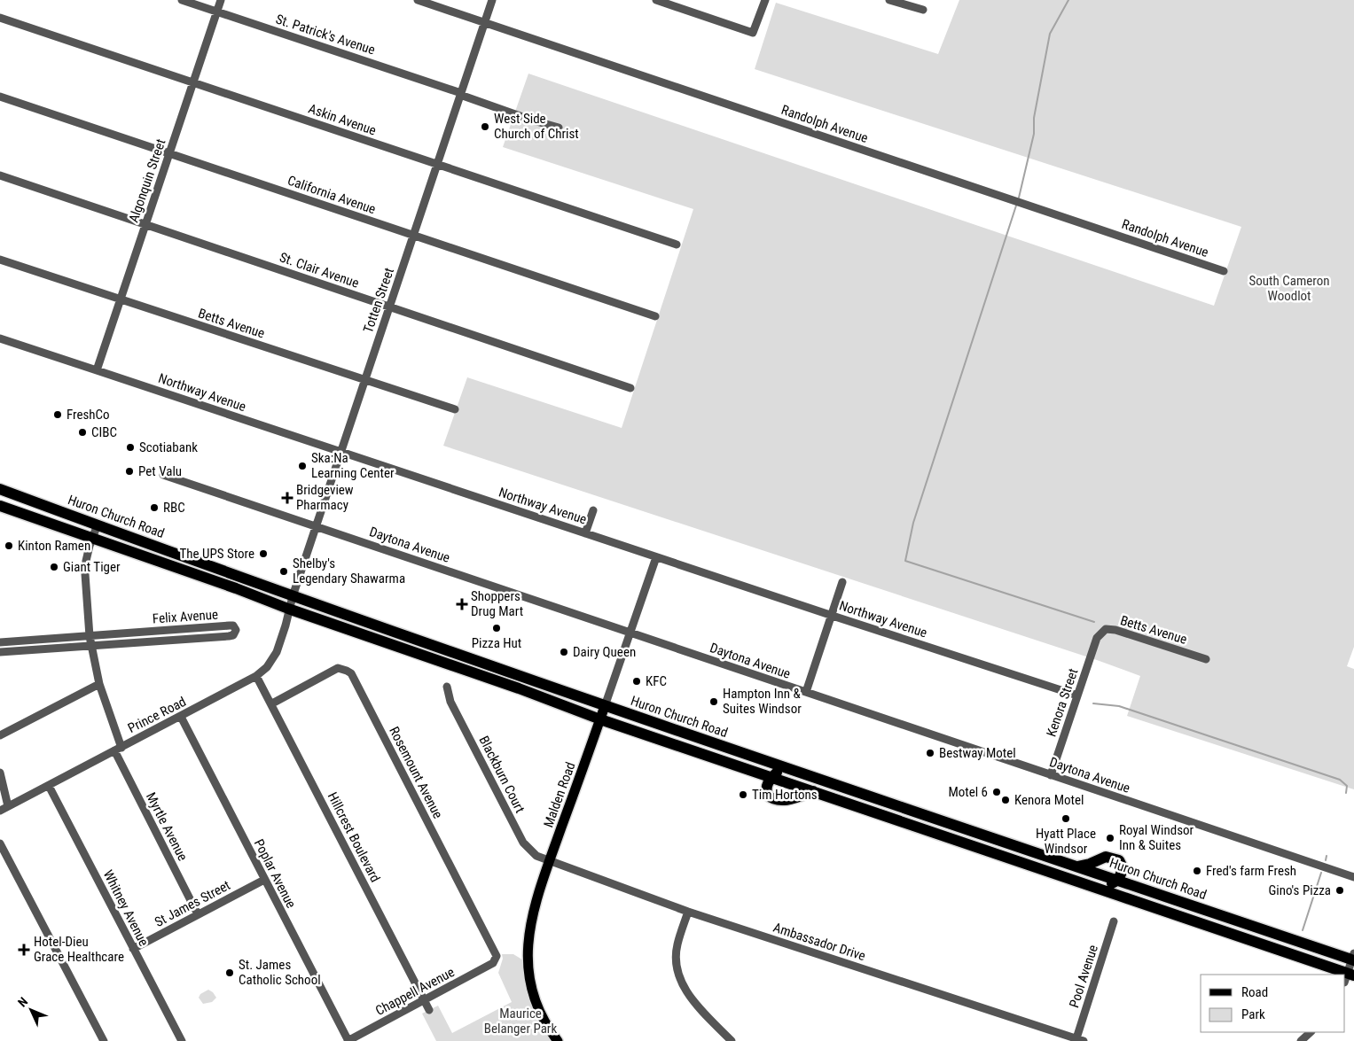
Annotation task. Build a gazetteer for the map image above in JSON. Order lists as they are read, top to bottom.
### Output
{
  "streets": {
    "highway": ["Huron Church Road"],
    "main road": ["Malden Road"],
    "street": [
      "St. Patrick's Avenue",
      "Askin Avenue",
      "Randolph Avenue",
      "Algonquin Street",
      "California Avenue",
      "St. Clair Avenue",
      "Totten Street",
      "Betts Avenue",
      "Northway Avenue",
      "Daytona Avenue",
      "Felix Avenue",
      "Kenora Street",
      "Prince Road",
      "Rosemount Avenue",
      "Blackburn Court",
      "Myrtle Avenue",
      "Hillcrest Boulevard",
      "Poplar Avenue",
      "St James Street",
      "Whitney Avenue",
      "Ambassador Drive",
      "Pool Avenue",
      "Chappell Avenue"
    ]
  },
  "crossings": [
    ["St. Patrick's Avenue", "Algonquin Street"],
    ["St. Patrick's Avenue", "Totten Street"],
    ["Askin Avenue", "Algonquin Street"],
    ["Askin Avenue", "Totten Street"],
    ["Randolph Avenue", "Totten Street"],
    ["Algonquin Street", "California Avenue"],
    ["Algonquin Street", "St. Clair Avenue"],
    ["Algonquin Street", "Betts Avenue"],
    ["Algonquin Street", "Northway Avenue"],
    ["California Avenue", "Totten Street"],
    ["St. Clair Avenue", "Totten Street"],
    ["Totten Street", "Betts Avenue"],
    ["Totten Street", "Northway Avenue"],
    ["Totten Street", "Huron Church Road"],
    ["Totten Street", "Daytona Avenue"],
    ["Totten Street", "Prince Road"],
    ["Betts Avenue", "Kenora Street"],
    ["Northway Avenue", "Kenora Street"],
    ["Northway Avenue", "Malden Road"],
    ["Huron Church Road", "Prince Road"],
    ["Huron Church Road", "Malden Road"],
    ["Huron Church Road", "Myrtle Avenue"],
    ["Daytona Avenue", "Kenora Street"],
    ["Daytona Avenue", "Malden Road"],
    ["Felix Avenue", "Myrtle Avenue"],
    ["Prince Road", "Myrtle Avenue"],
    ["Prince Road", "Hillcrest Boulevard"],
    ["Prince Road", "Poplar Avenue"],
    ["Prince Road", "Whitney Avenue"],
    ["Rosemount Avenue", "Hillcrest Boulevard"],
    ["Rosemount Avenue", "Chappell Avenue"],
    ["Blackburn Court", "Malden Road"],
    ["Blackburn Court", "Ambassador Drive"],
    ["Malden Road", "Ambassador Drive"],
    ["Myrtle Avenue", "St James Street"],
    ["Hillcrest Boulevard", "Chappell Avenue"],
    ["Poplar Avenue", "St James Street"],
    ["Poplar Avenue", "Chappell Avenue"],
    ["St James Street", "Whitney Avenue"],
    ["Ambassador Drive", "Pool Avenue"]
  ],
  "parks": ["South Cameron Woodlot", "Maurice Belanger Park"],
  "places": {
    "other": [
      "West Side Church of Christ",
      "FreshCo",
      "CIBC",
      "Scotiabank",
      "Ska:Na Learning Center",
      "Pet Valu",
      "RBC",
      "Kinton Ramen",
      "The UPS Store",
      "Giant Tiger",
      "Shelby's Legendary Shawarma",
      "Pizza Hut",
      "Dairy Queen",
      "KFC",
      "Hampton Inn & Suites Windsor",
      "Bestway Motel",
      "Motel 6",
      "Tim Hortons",
      "Kenora Motel",
      "Hyatt Place Windsor",
      "Royal Windsor Inn & Suites",
      "Fred's farm Fresh",
      "Gino's Pizza",
      "St. James Catholic School"
    ],
    "health": ["Bridgeview Pharmacy", "Shoppers Drug Mart", "Hotel-Dieu Grace Healthcare"]
  },
  "legend": ["Road", "Park"],
  "north": "top left"
}
